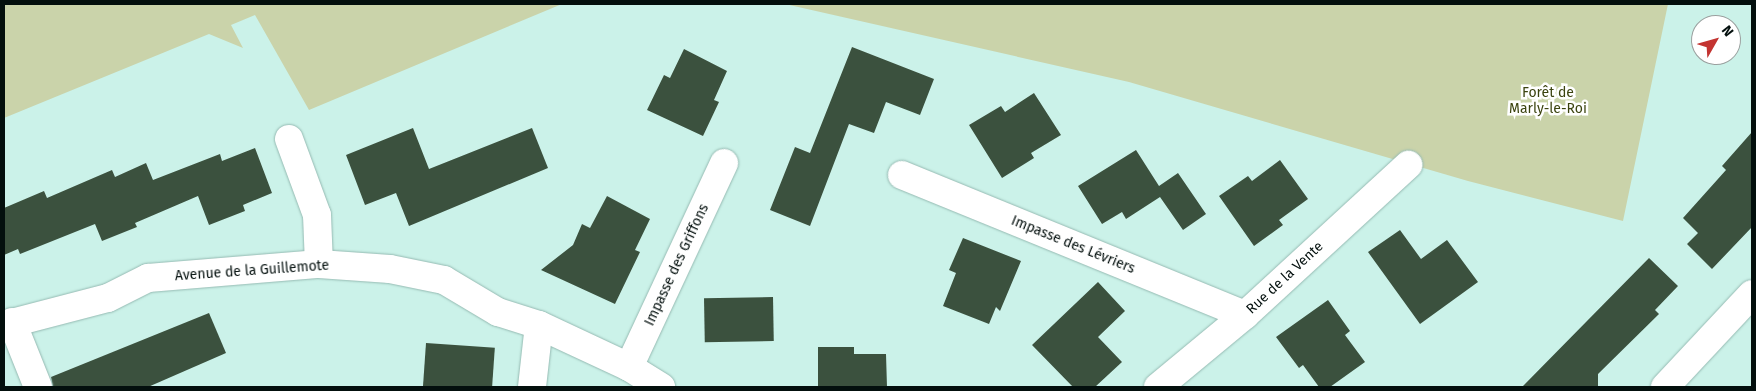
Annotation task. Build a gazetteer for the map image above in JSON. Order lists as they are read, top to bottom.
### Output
{
  "streets": {
    "street": [
      "Impasse des Lévriers",
      "Impasse des Griffons",
      "Avenue de la Guillemote",
      "Rue de la Vente"
    ]
  },
  "crossings": [
    ["Impasse des Lévriers", "Rue de la Vente"],
    ["Impasse des Griffons", "Avenue de la Guillemote"]
  ],
  "parks": ["Forêt de Marly-le-Roi"],
  "north": "top right"
}
